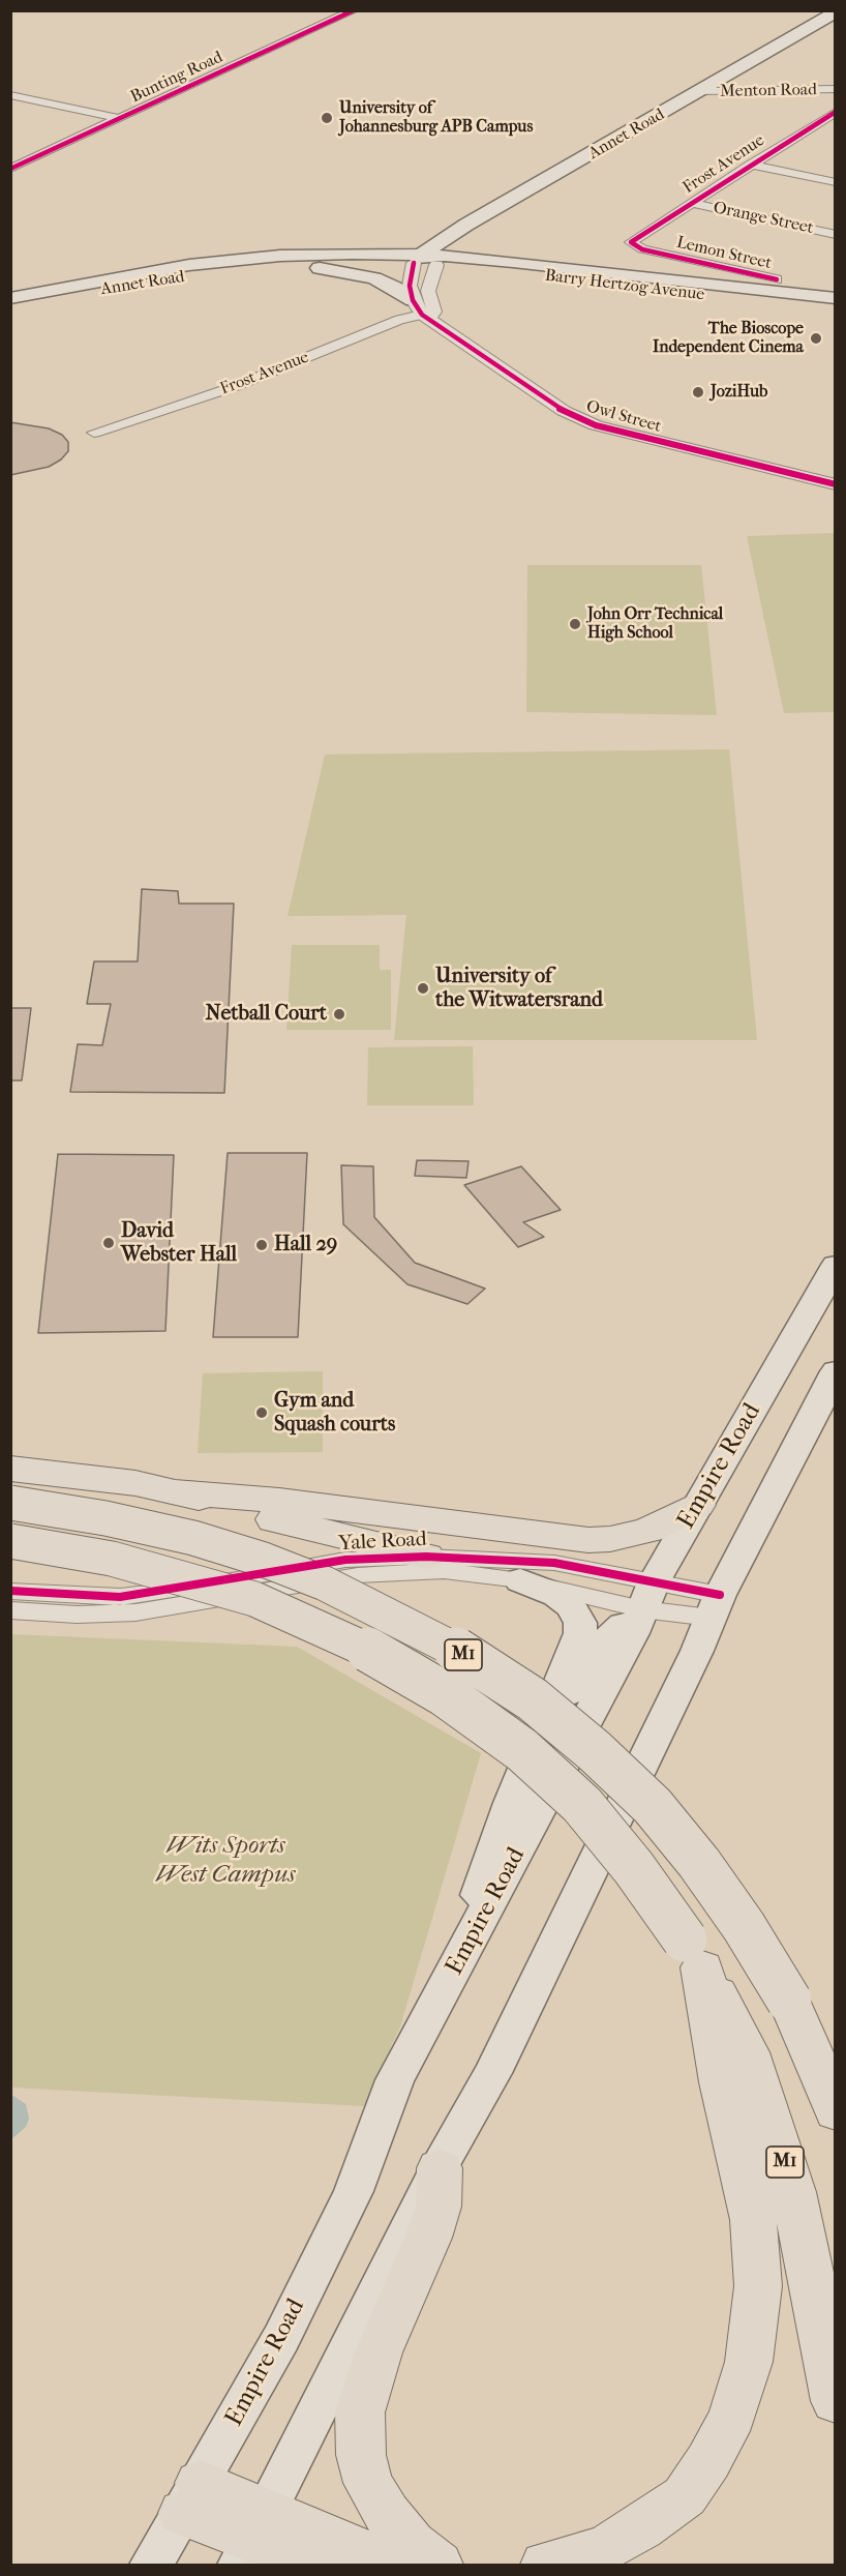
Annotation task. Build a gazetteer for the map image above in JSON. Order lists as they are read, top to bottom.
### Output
{
  "streets": {
    "highway": ["M1"],
    "main road": ["Annet Road", "Barry Hertzog Avenue", "Empire Road"],
    "street": [
      "Bunting Road",
      "Menton Road",
      "Frost Avenue",
      "Orange Street",
      "Lemon Street",
      "Owl Street",
      "Yale Road"
    ]
  },
  "crossings": [
    ["Menton Road", "Annet Road"],
    ["Annet Road", "Barry Hertzog Avenue"],
    ["Frost Avenue", "Orange Street"],
    ["Frost Avenue", "Lemon Street"],
    ["Frost Avenue", "Owl Street"],
    ["Empire Road", "Yale Road"]
  ],
  "parks": ["Wits Sports West Campus"],
  "places": [
    "University of Johannesburg APB Campus",
    "The Bioscope Independent Cinema",
    "JoziHub",
    "John Orr Technical High School",
    "University of the Witwatersrand",
    "Netball Court",
    "David Webster Hall",
    "Hall 29",
    "Gym and Squash courts"
  ]
}
